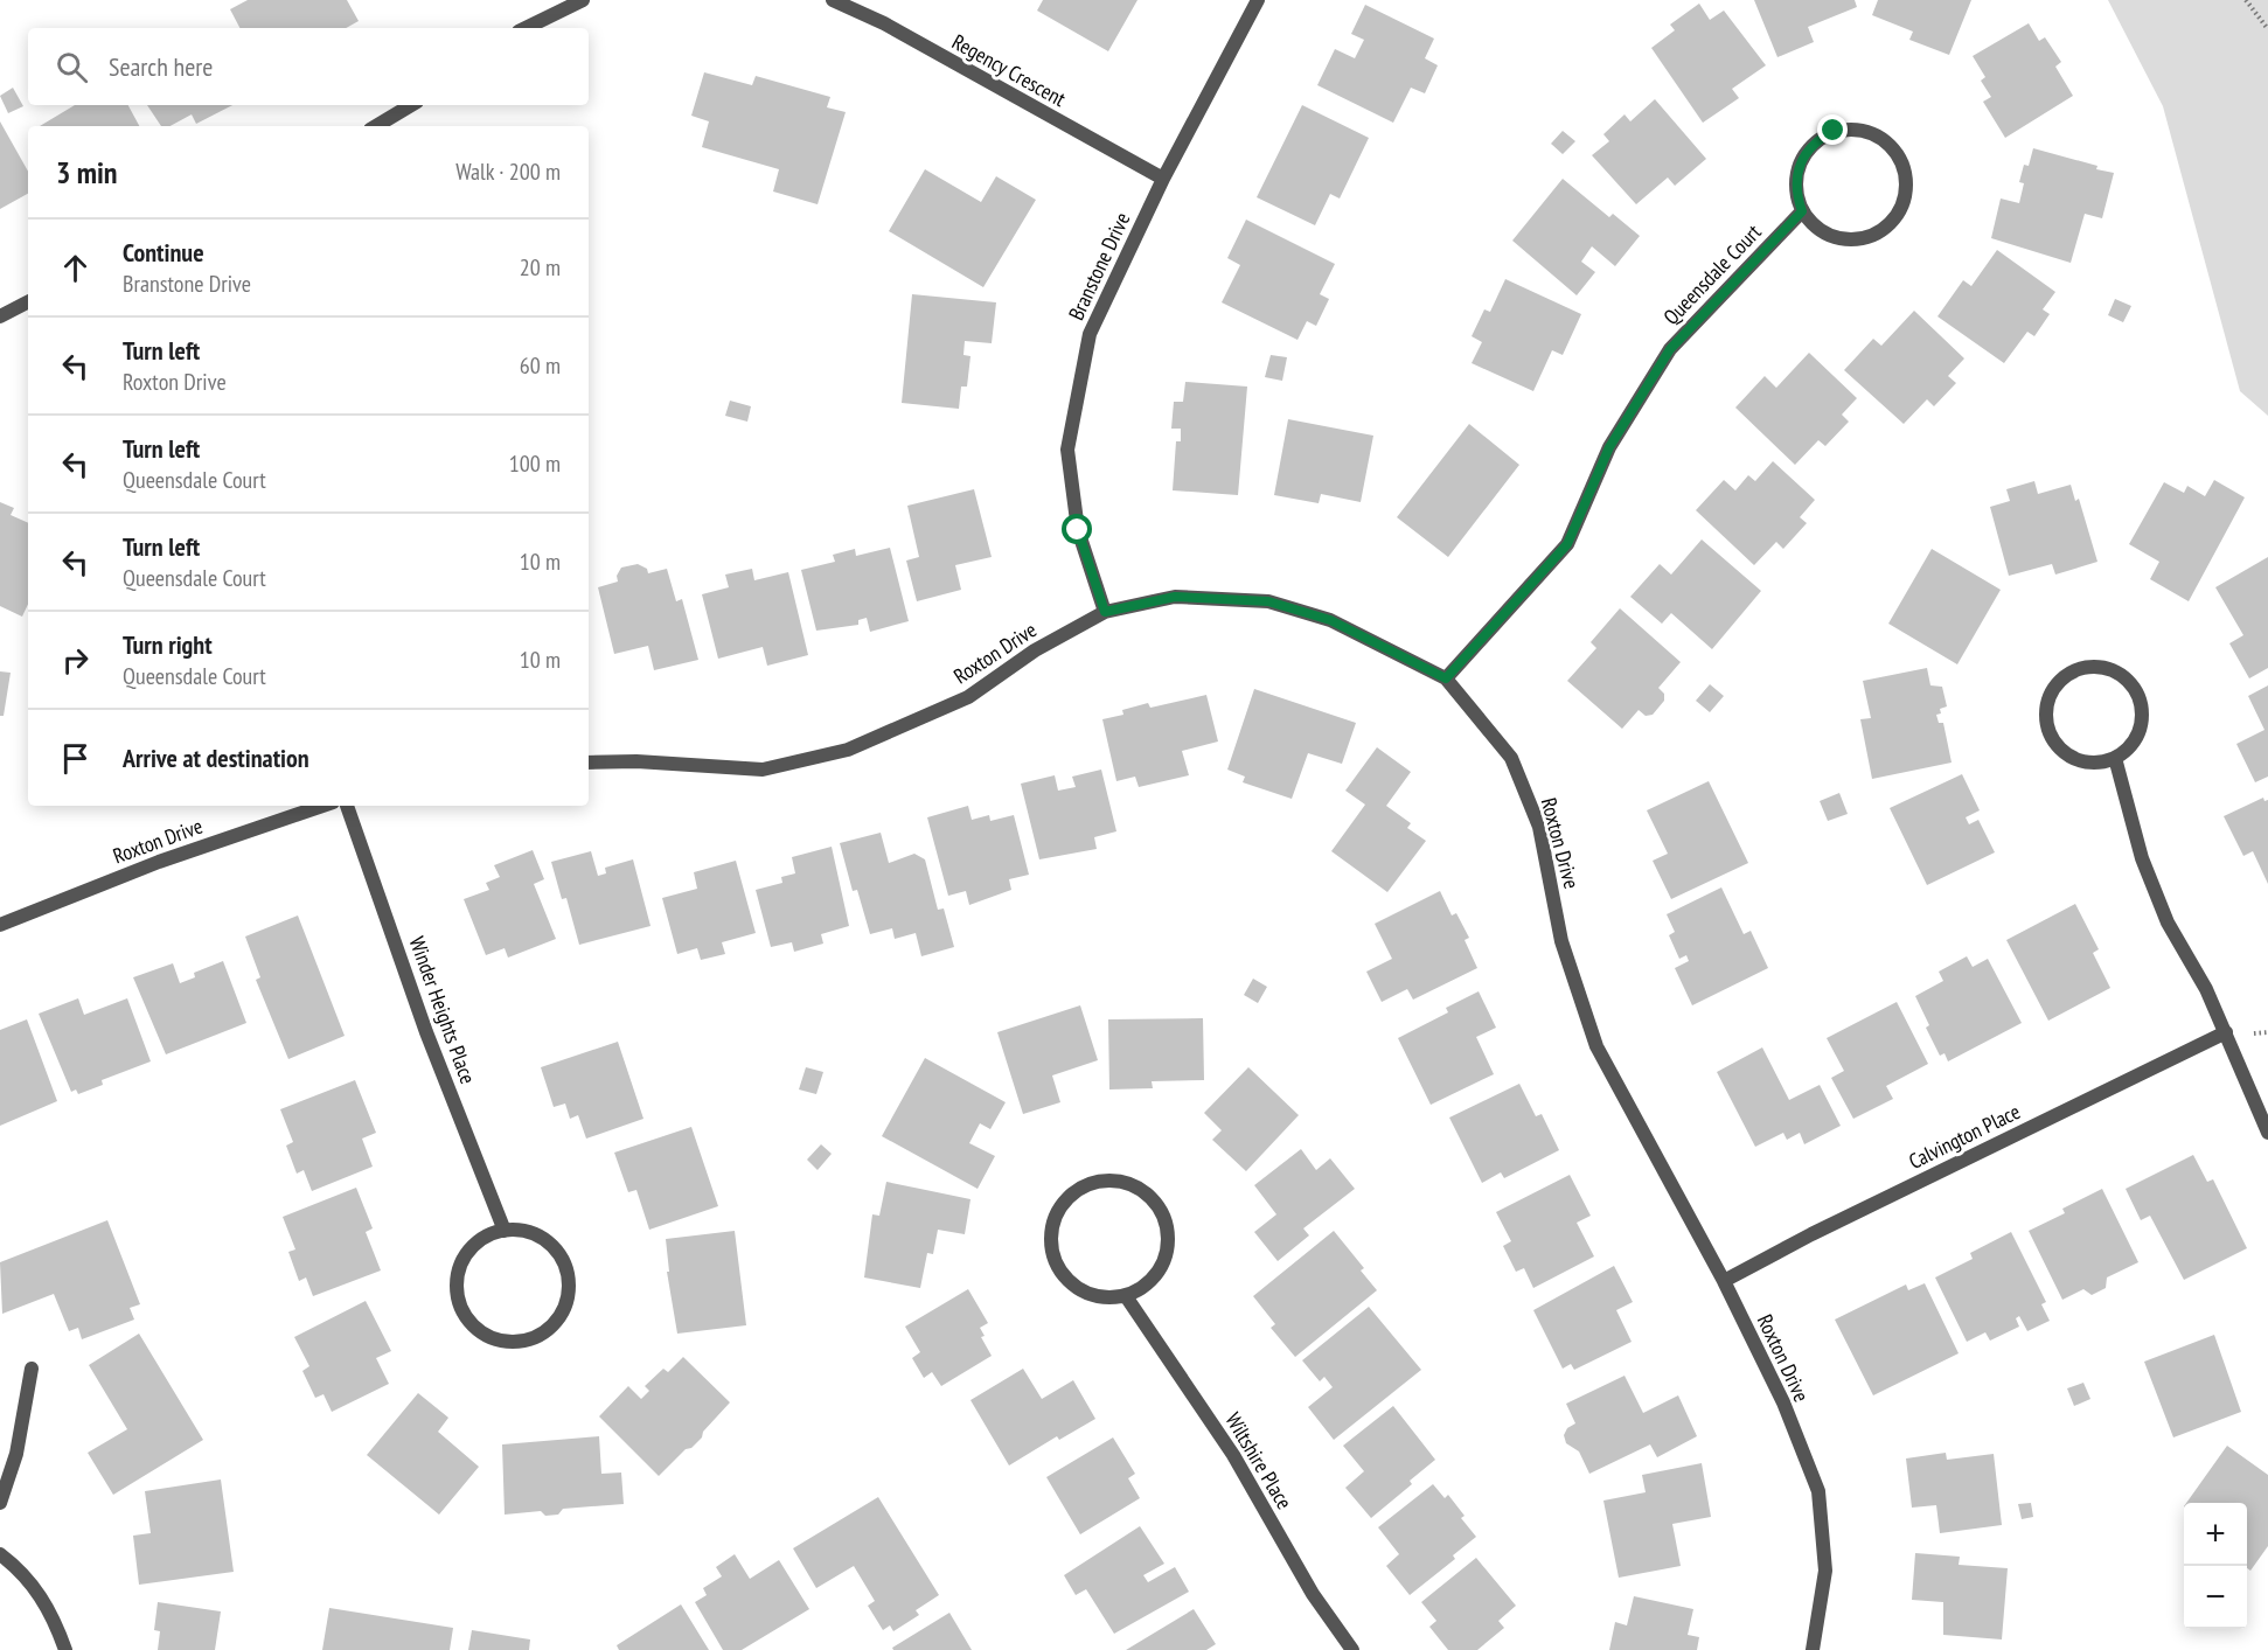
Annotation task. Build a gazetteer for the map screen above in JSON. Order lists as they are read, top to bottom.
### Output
{
  "streets": {
    "street": [
      "Regency Crescent",
      "Branstone Drive",
      "Queensdale Court",
      "Roxton Drive",
      "Winder Heights Place",
      "Calvington Place",
      "Wiltshire Place"
    ]
  },
  "crossings": [
    ["Regency Crescent", "Branstone Drive"],
    ["Branstone Drive", "Roxton Drive"],
    ["Queensdale Court", "Roxton Drive"],
    ["Roxton Drive", "Calvington Place"]
  ],
  "page": {
    "search": "Search here",
    "heading": ["3 min", "Walk · 200 m"],
    "list": [
      ["Continue", "Branstone Drive", "20 m"],
      ["Turn left", "Roxton Drive", "60 m"],
      ["Turn left", "Queensdale Court", "100 m"],
      ["Turn left", "Queensdale Court", "10 m"],
      ["Turn right", "Queensdale Court", "10 m"],
      "Arrive at destination"
    ],
    "map_buttons": ["+", "−"]
  }
}
